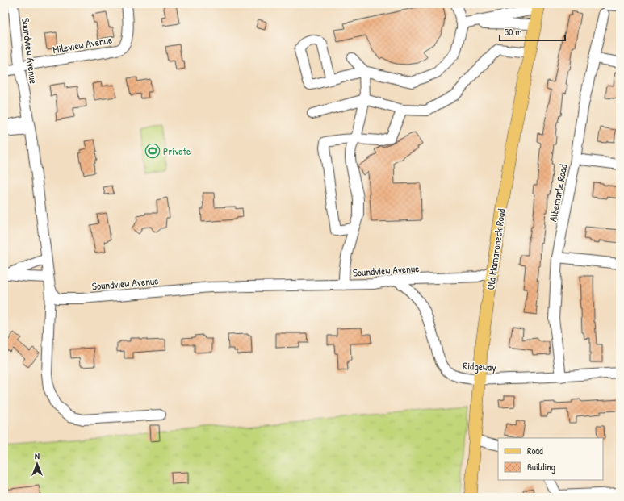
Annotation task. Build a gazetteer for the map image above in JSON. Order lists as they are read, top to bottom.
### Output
{
  "streets": {
    "main road": ["Old Mamaroneck Road"],
    "street": [
      "Mileview Avenue",
      "Soundview Avenue",
      "Albemarle Road",
      "Ridgeway"
    ]
  },
  "crossings": [
    ["Mileview Avenue", "Soundview Avenue"],
    ["Soundview Avenue", "Old Mamaroneck Road"],
    ["Soundview Avenue", "Ridgeway"],
    ["Albemarle Road", "Ridgeway"],
    ["Old Mamaroneck Road", "Ridgeway"]
  ],
  "places": {
    "sports": ["Private"]
  },
  "legend": ["Road", "Building"],
  "scale_bar": "50 m",
  "north": "top"
}
